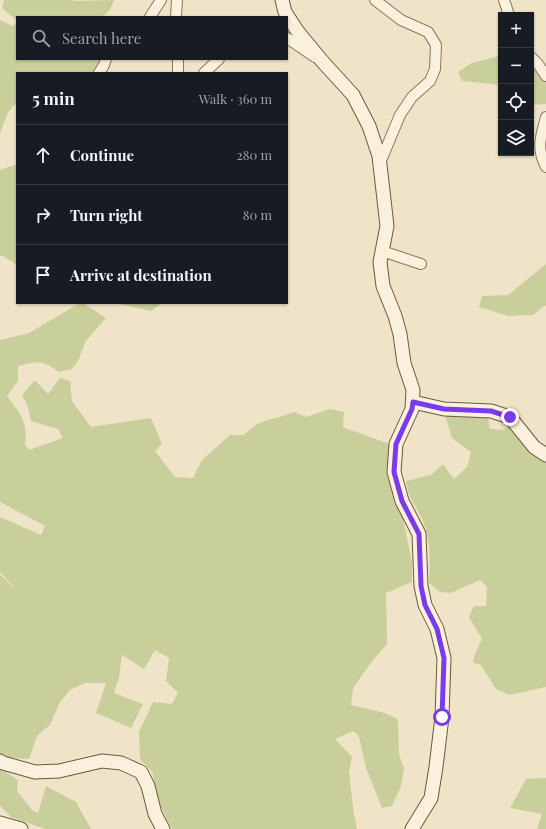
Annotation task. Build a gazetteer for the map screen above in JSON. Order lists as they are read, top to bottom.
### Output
{
  "page": {
    "map_buttons": ["+", "−"],
    "search": "Search here",
    "heading": ["5 min", "Walk · 360 m"],
    "list": [
      ["Continue", "280 m"],
      ["Turn right", "80 m"],
      "Arrive at destination"
    ]
  }
}
